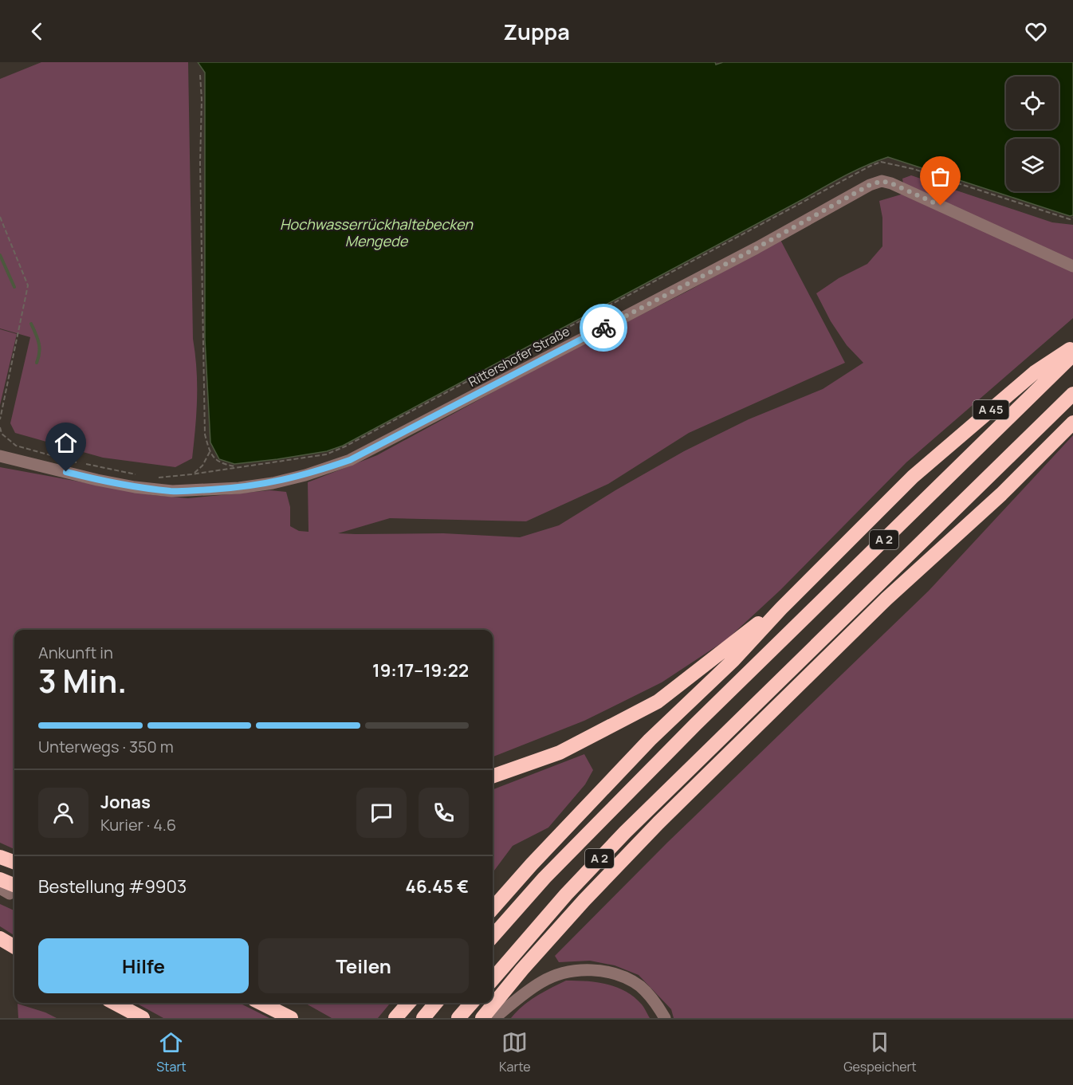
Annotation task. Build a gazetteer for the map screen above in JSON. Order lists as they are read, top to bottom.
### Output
{
  "streets": {
    "highway": ["A 45", "A 2"],
    "street": ["Rittershofer Straße"]
  },
  "water": ["Hochwasserrückhaltebecken Mengede"],
  "page": {
    "header": "Zuppa",
    "heading": ["3 Min.", "Ankunft in", "19:17–19:22"],
    "panel": [
      "Jonas",
      "Kurier · 4.6",
      "Bestellung #9903",
      "46.45 €"
    ],
    "bar": "Unterwegs · 350 m",
    "buttons": ["Hilfe", "Teilen"],
    "tabs": ["Start", "Karte", "Gespeichert"]
  }
}
